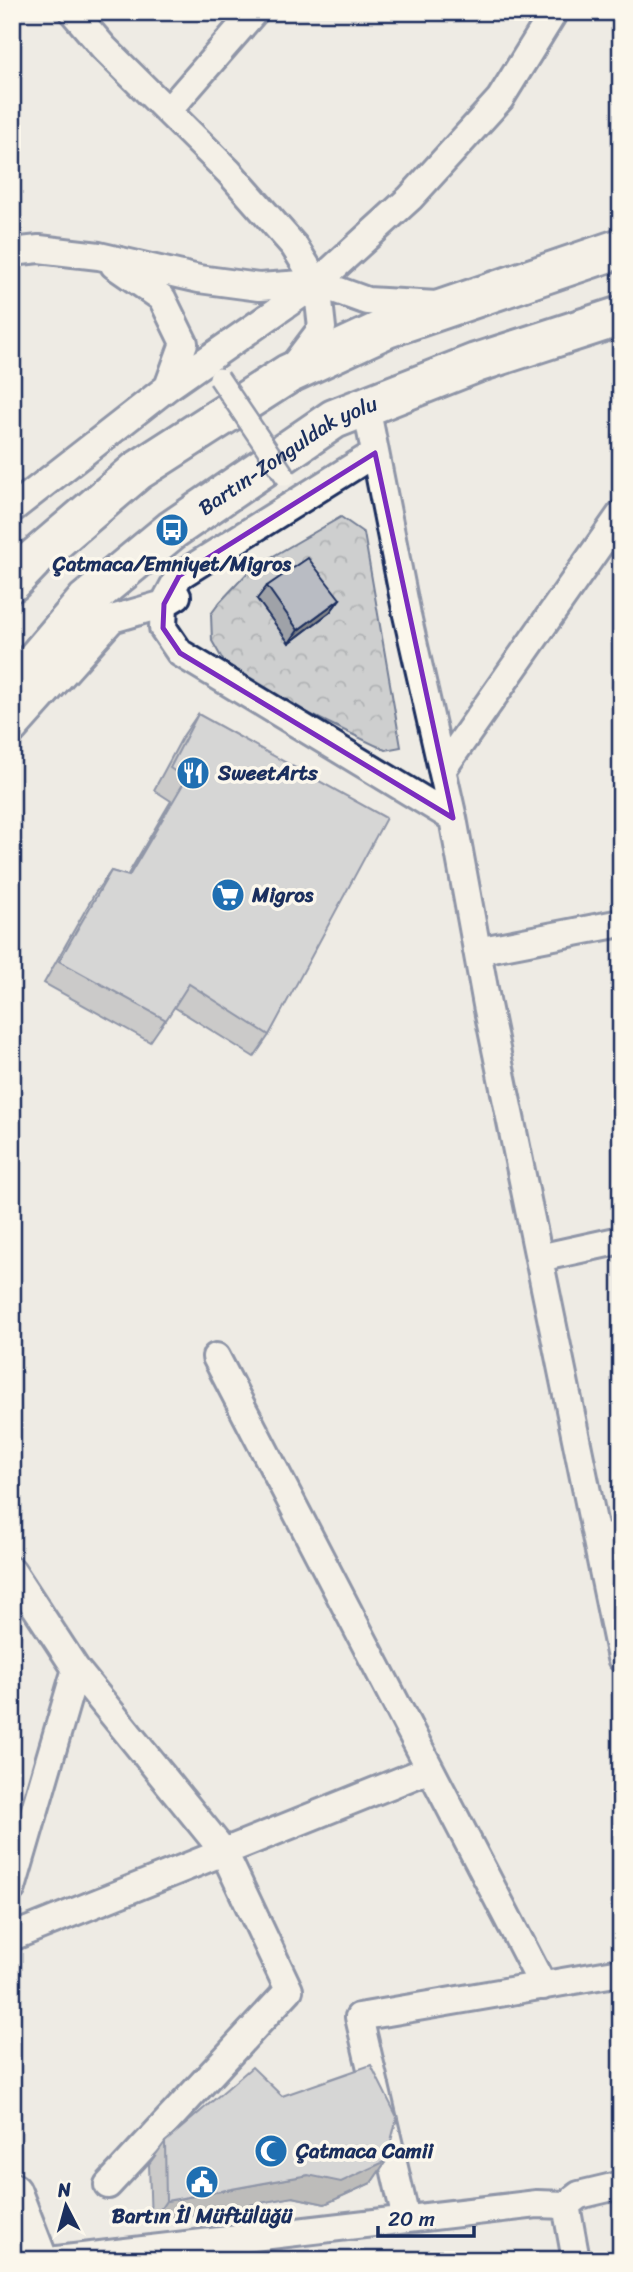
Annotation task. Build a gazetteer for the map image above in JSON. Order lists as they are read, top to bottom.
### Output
{
  "streets": {
    "highway": ["Bartın-Zonguldak yolu"]
  },
  "places": {
    "bus stop": ["Çatmaca/Emniyet/Migros"],
    "restaurant": ["SweetArts"],
    "supermarket": ["Migros"],
    "mosque": ["Çatmaca Camii"],
    "public building": ["Bartın İl Müftülüğü"]
  },
  "scale_bar": "20 m",
  "north": "top"
}
